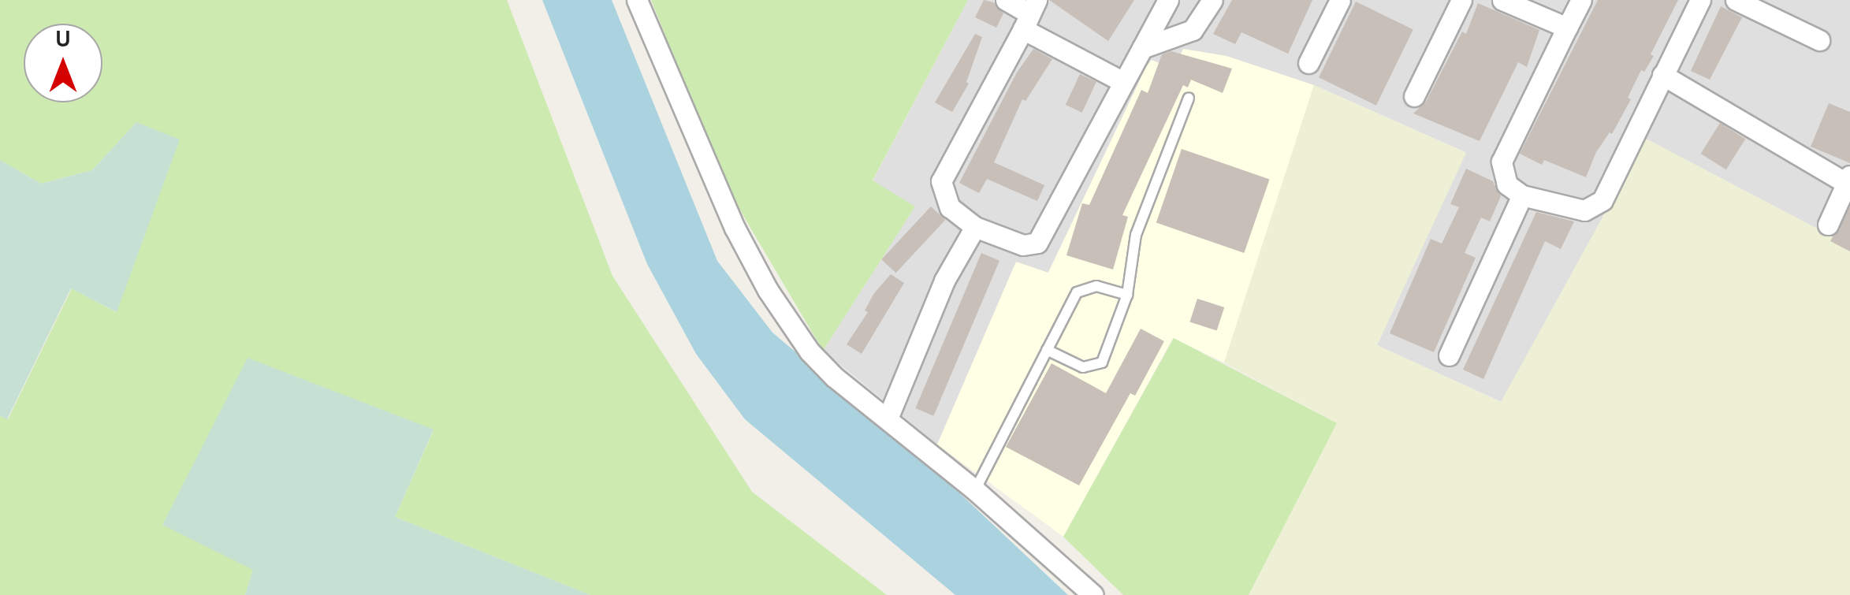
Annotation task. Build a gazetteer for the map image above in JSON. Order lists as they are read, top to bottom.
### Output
{
  "north": "top"
}
